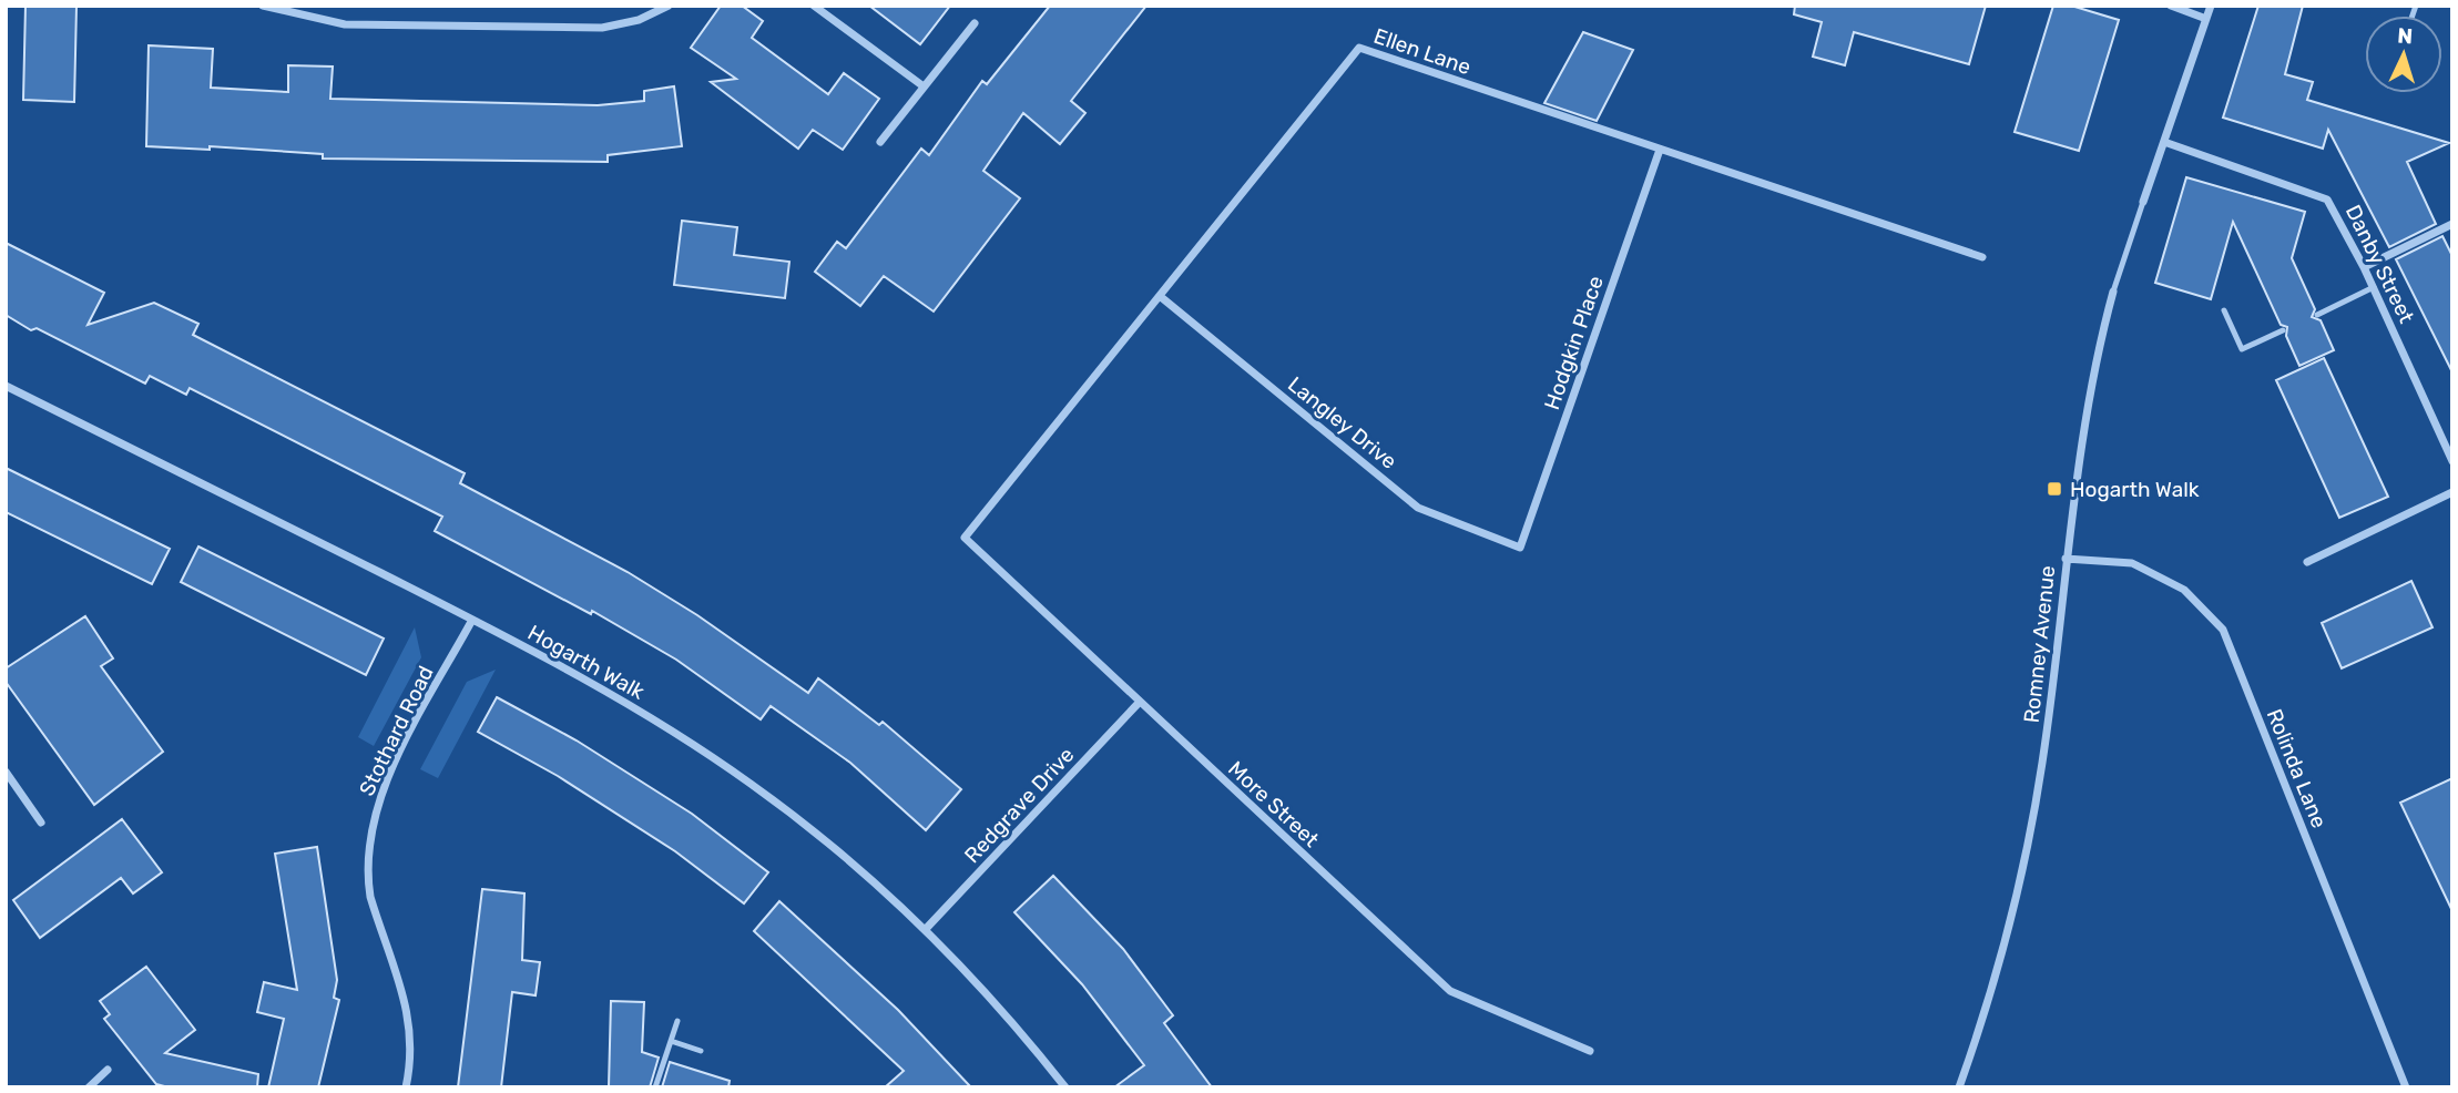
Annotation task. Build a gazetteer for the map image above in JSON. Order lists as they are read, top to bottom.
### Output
{
  "streets": {
    "street": [
      "Ellen Lane",
      "Danby Street",
      "Hodgkin Place",
      "Langley Drive",
      "Romney Avenue",
      "Hogarth Walk",
      "Stothard Road",
      "Rolinda Lane",
      "More Street",
      "Redgrave Drive"
    ]
  },
  "crossings": [
    ["Ellen Lane", "Hodgkin Place"],
    ["Ellen Lane", "Langley Drive"],
    ["Ellen Lane", "More Street"],
    ["Hodgkin Place", "Langley Drive"],
    ["Romney Avenue", "Rolinda Lane"],
    ["Hogarth Walk", "Stothard Road"],
    ["Hogarth Walk", "Redgrave Drive"],
    ["More Street", "Redgrave Drive"]
  ],
  "places": {
    "transit": ["Hogarth Walk"]
  },
  "north": "top"
}
